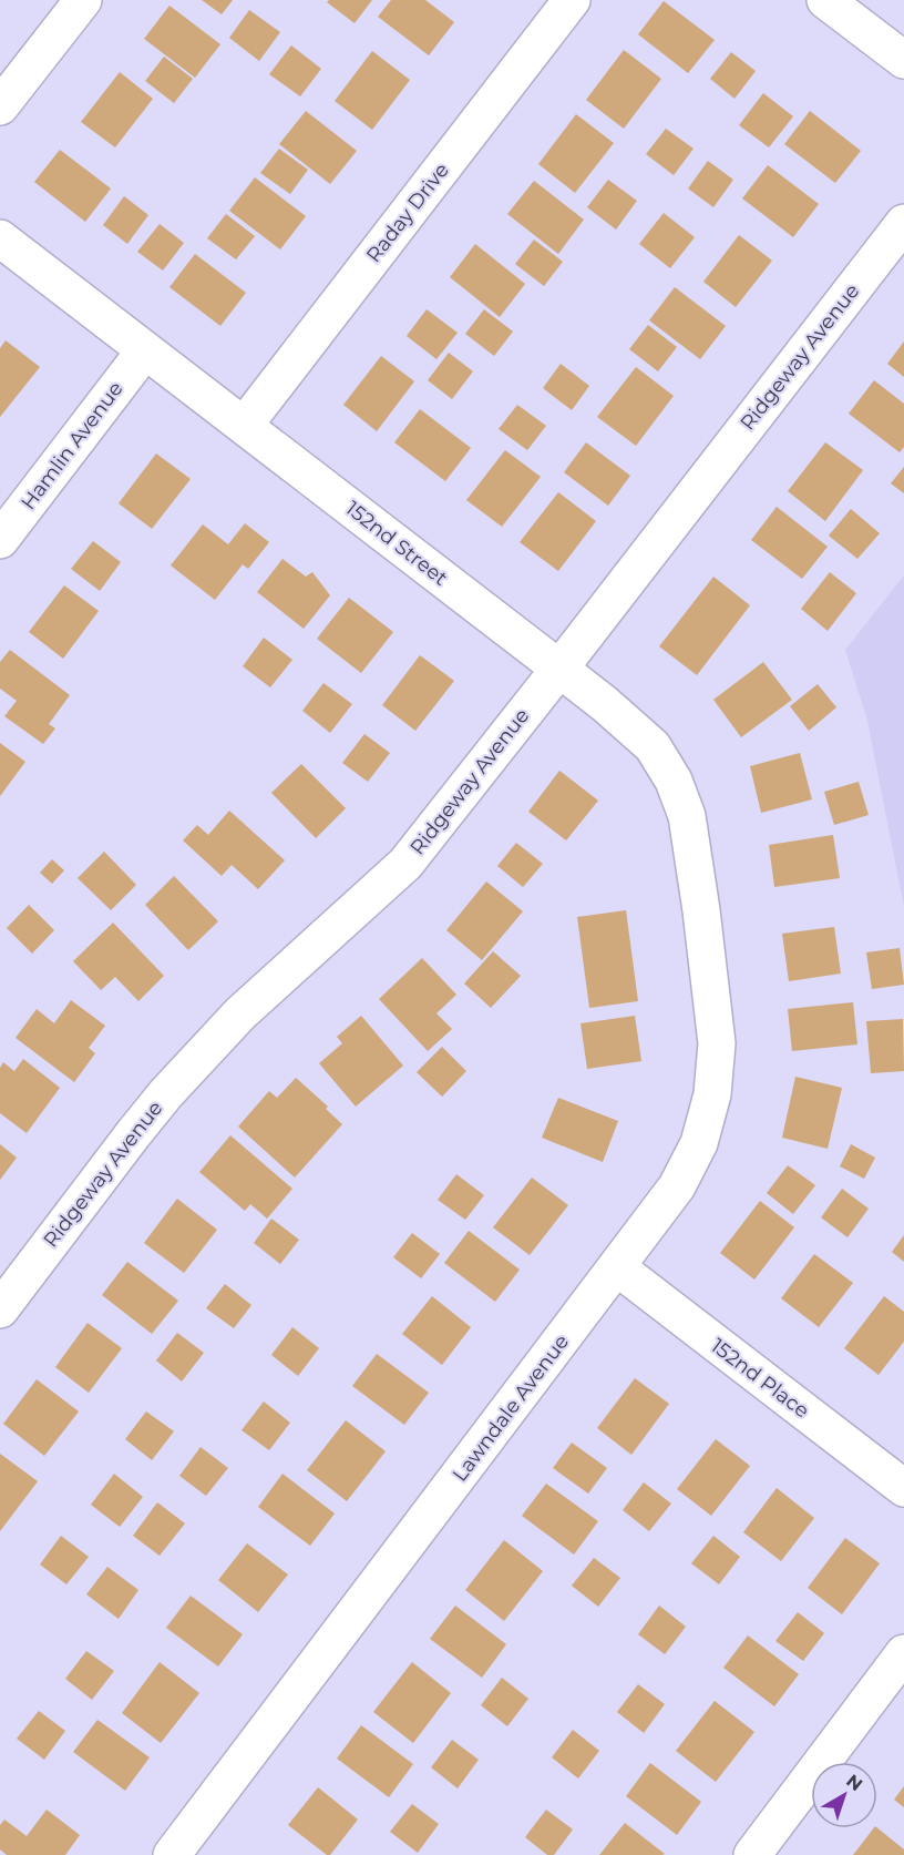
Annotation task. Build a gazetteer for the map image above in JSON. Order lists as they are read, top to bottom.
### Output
{
  "streets": {
    "street": [
      "Raday Drive",
      "Ridgeway Avenue",
      "Hamlin Avenue",
      "152nd Street",
      "152nd Place",
      "Lawndale Avenue"
    ]
  },
  "crossings": [
    ["Raday Drive", "152nd Street"],
    ["Ridgeway Avenue", "152nd Street"],
    ["Hamlin Avenue", "152nd Street"],
    ["152nd Street", "Lawndale Avenue"],
    ["152nd Place", "Lawndale Avenue"]
  ],
  "north": "top right"
}
